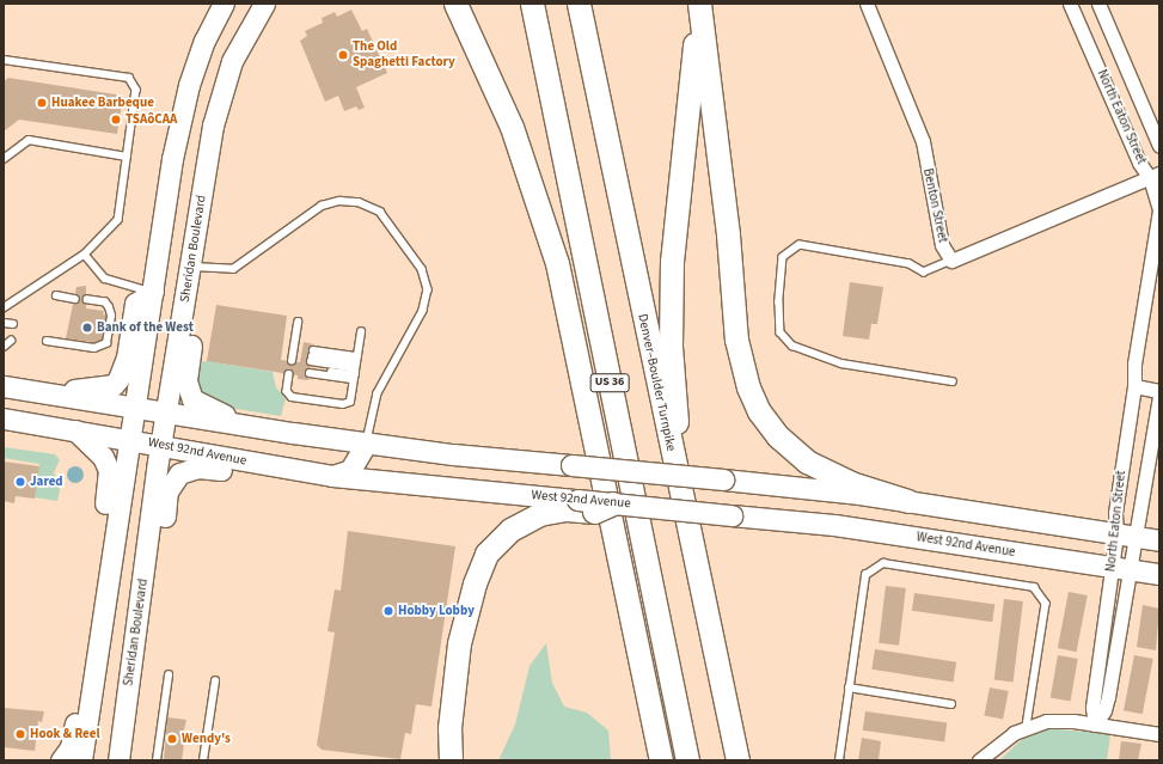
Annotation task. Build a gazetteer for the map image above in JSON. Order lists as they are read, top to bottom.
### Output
{
  "streets": {
    "highway": ["US 36", "Denver–Boulder Turnpike"],
    "main road": ["Sheridan Boulevard", "West 92nd Avenue"],
    "street": ["North Eaton Street", "Benton Street"]
  },
  "crossings": [
    ["North Eaton Street", "Benton Street"],
    ["North Eaton Street", "West 92nd Avenue"],
    ["Sheridan Boulevard", "West 92nd Avenue"]
  ],
  "places": [
    "The Old Spaghetti Factory",
    "Huakee Barbeque",
    "TSAôCAA",
    "Bank of the West",
    "Jared",
    "Hobby Lobby",
    "Hook & Reel",
    "Wendy's"
  ]
}
